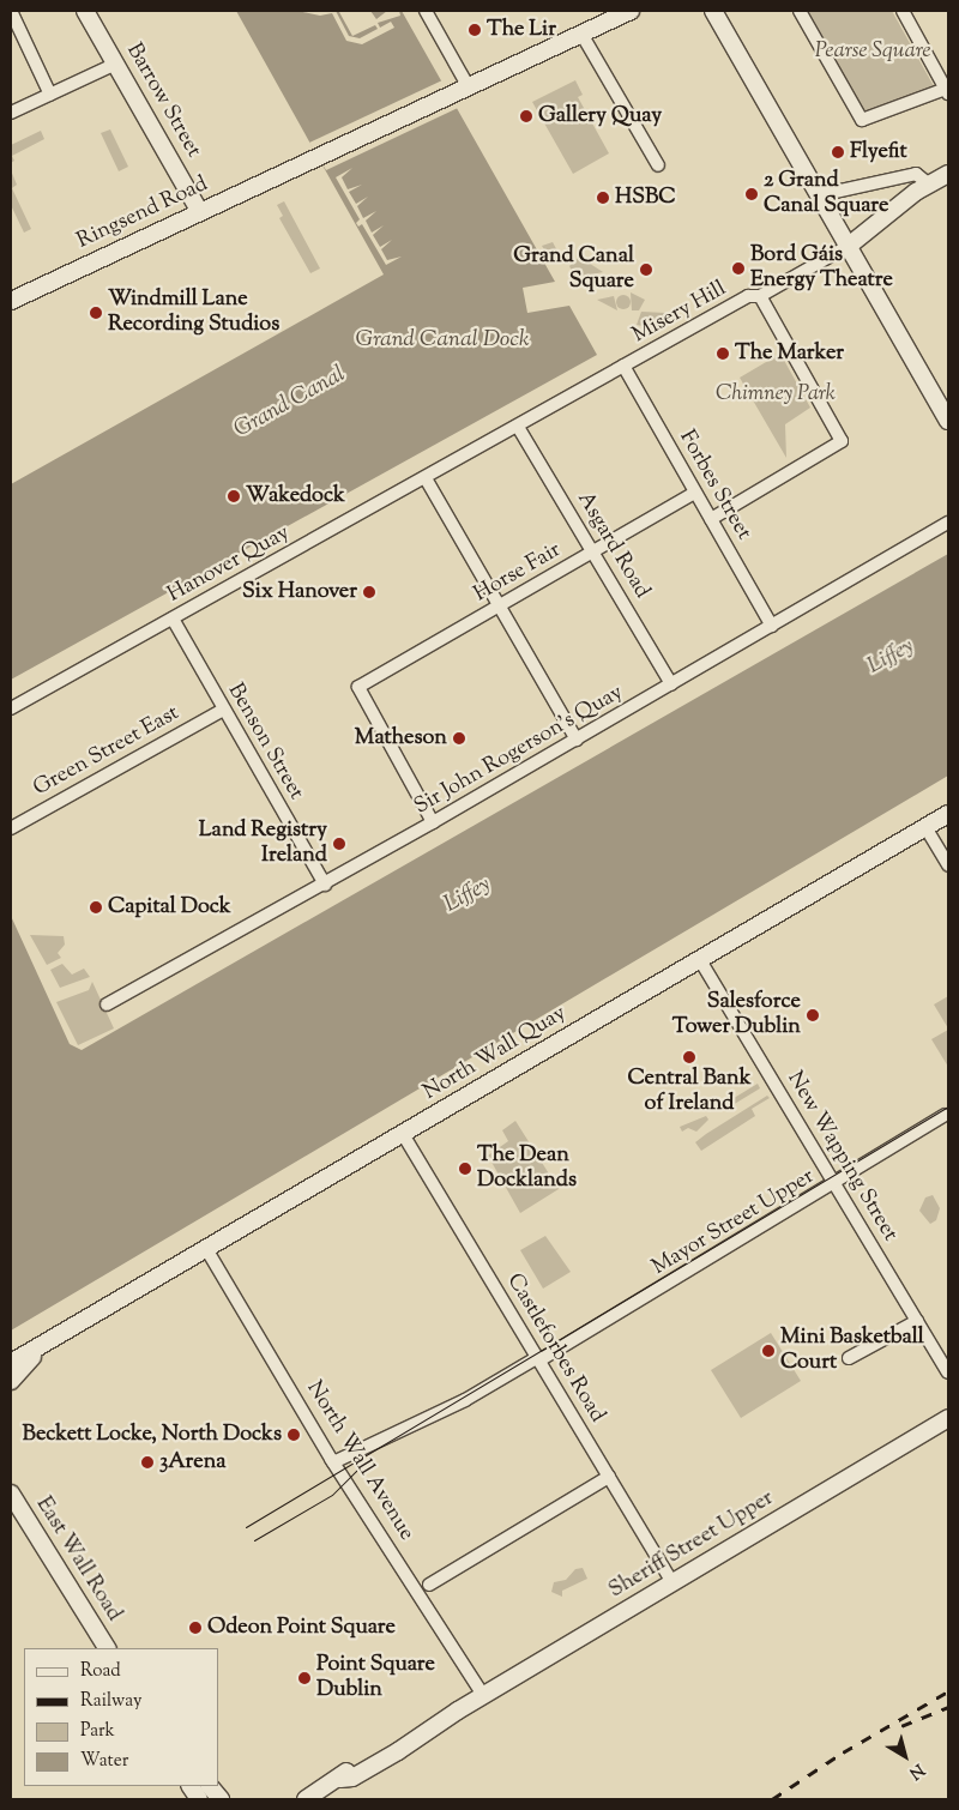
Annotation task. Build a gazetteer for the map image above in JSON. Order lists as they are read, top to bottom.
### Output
{
  "streets": {
    "main road": [
      "Barrow Street",
      "Ringsend Road",
      "North Wall Quay",
      "Sheriff Street Upper",
      "East Wall Road"
    ],
    "street": [
      "Misery Hill",
      "Forbes Street",
      "Asgard Road",
      "Hanover Quay",
      "Horse Fair",
      "Benson Street",
      "Sir John Rogerson's Quay",
      "Green Street East",
      "New Wapping Street",
      "Mayor Street Upper",
      "Castleforbes Road",
      "North Wall Avenue"
    ]
  },
  "crossings": [
    ["Barrow Street", "Ringsend Road"],
    ["Misery Hill", "Forbes Street"],
    ["Misery Hill", "Hanover Quay"],
    ["Forbes Street", "Hanover Quay"],
    ["Forbes Street", "Horse Fair"],
    ["Forbes Street", "Sir John Rogerson's Quay"],
    ["Asgard Road", "Hanover Quay"],
    ["Asgard Road", "Horse Fair"],
    ["Asgard Road", "Sir John Rogerson's Quay"],
    ["Hanover Quay", "Benson Street"],
    ["Horse Fair", "Sir John Rogerson's Quay"],
    ["Benson Street", "Sir John Rogerson's Quay"],
    ["Benson Street", "Green Street East"],
    ["North Wall Quay", "New Wapping Street"],
    ["North Wall Quay", "Castleforbes Road"],
    ["North Wall Quay", "North Wall Avenue"],
    ["New Wapping Street", "Mayor Street Upper"],
    ["Mayor Street Upper", "Castleforbes Road"],
    ["Mayor Street Upper", "North Wall Avenue"],
    ["Castleforbes Road", "Sheriff Street Upper"],
    ["North Wall Avenue", "Sheriff Street Upper"]
  ],
  "water": ["Grand Canal Dock", "Grand Canal", "Liffey"],
  "parks": ["Pearse Square", "Chimney Park"],
  "places": [
    "The Lir",
    "Gallery Quay",
    "Flyefit",
    "2 Grand Canal Square",
    "HSBC",
    "Bord Gáis Energy Theatre",
    "Grand Canal Square",
    "Windmill Lane Recording Studios",
    "The Marker",
    "Wakedock",
    "Six Hanover",
    "Matheson",
    "Land Registry Ireland",
    "Capital Dock",
    "Salesforce Tower Dublin",
    "Central Bank of Ireland",
    "The Dean Docklands",
    "Mini Basketball Court",
    "Beckett Locke, North Docks",
    "3Arena",
    "Odeon Point Square",
    "Point Square Dublin"
  ],
  "legend": [
    "Road",
    "Railway",
    "Park",
    "Water"
  ],
  "north": "bottom right"
}
